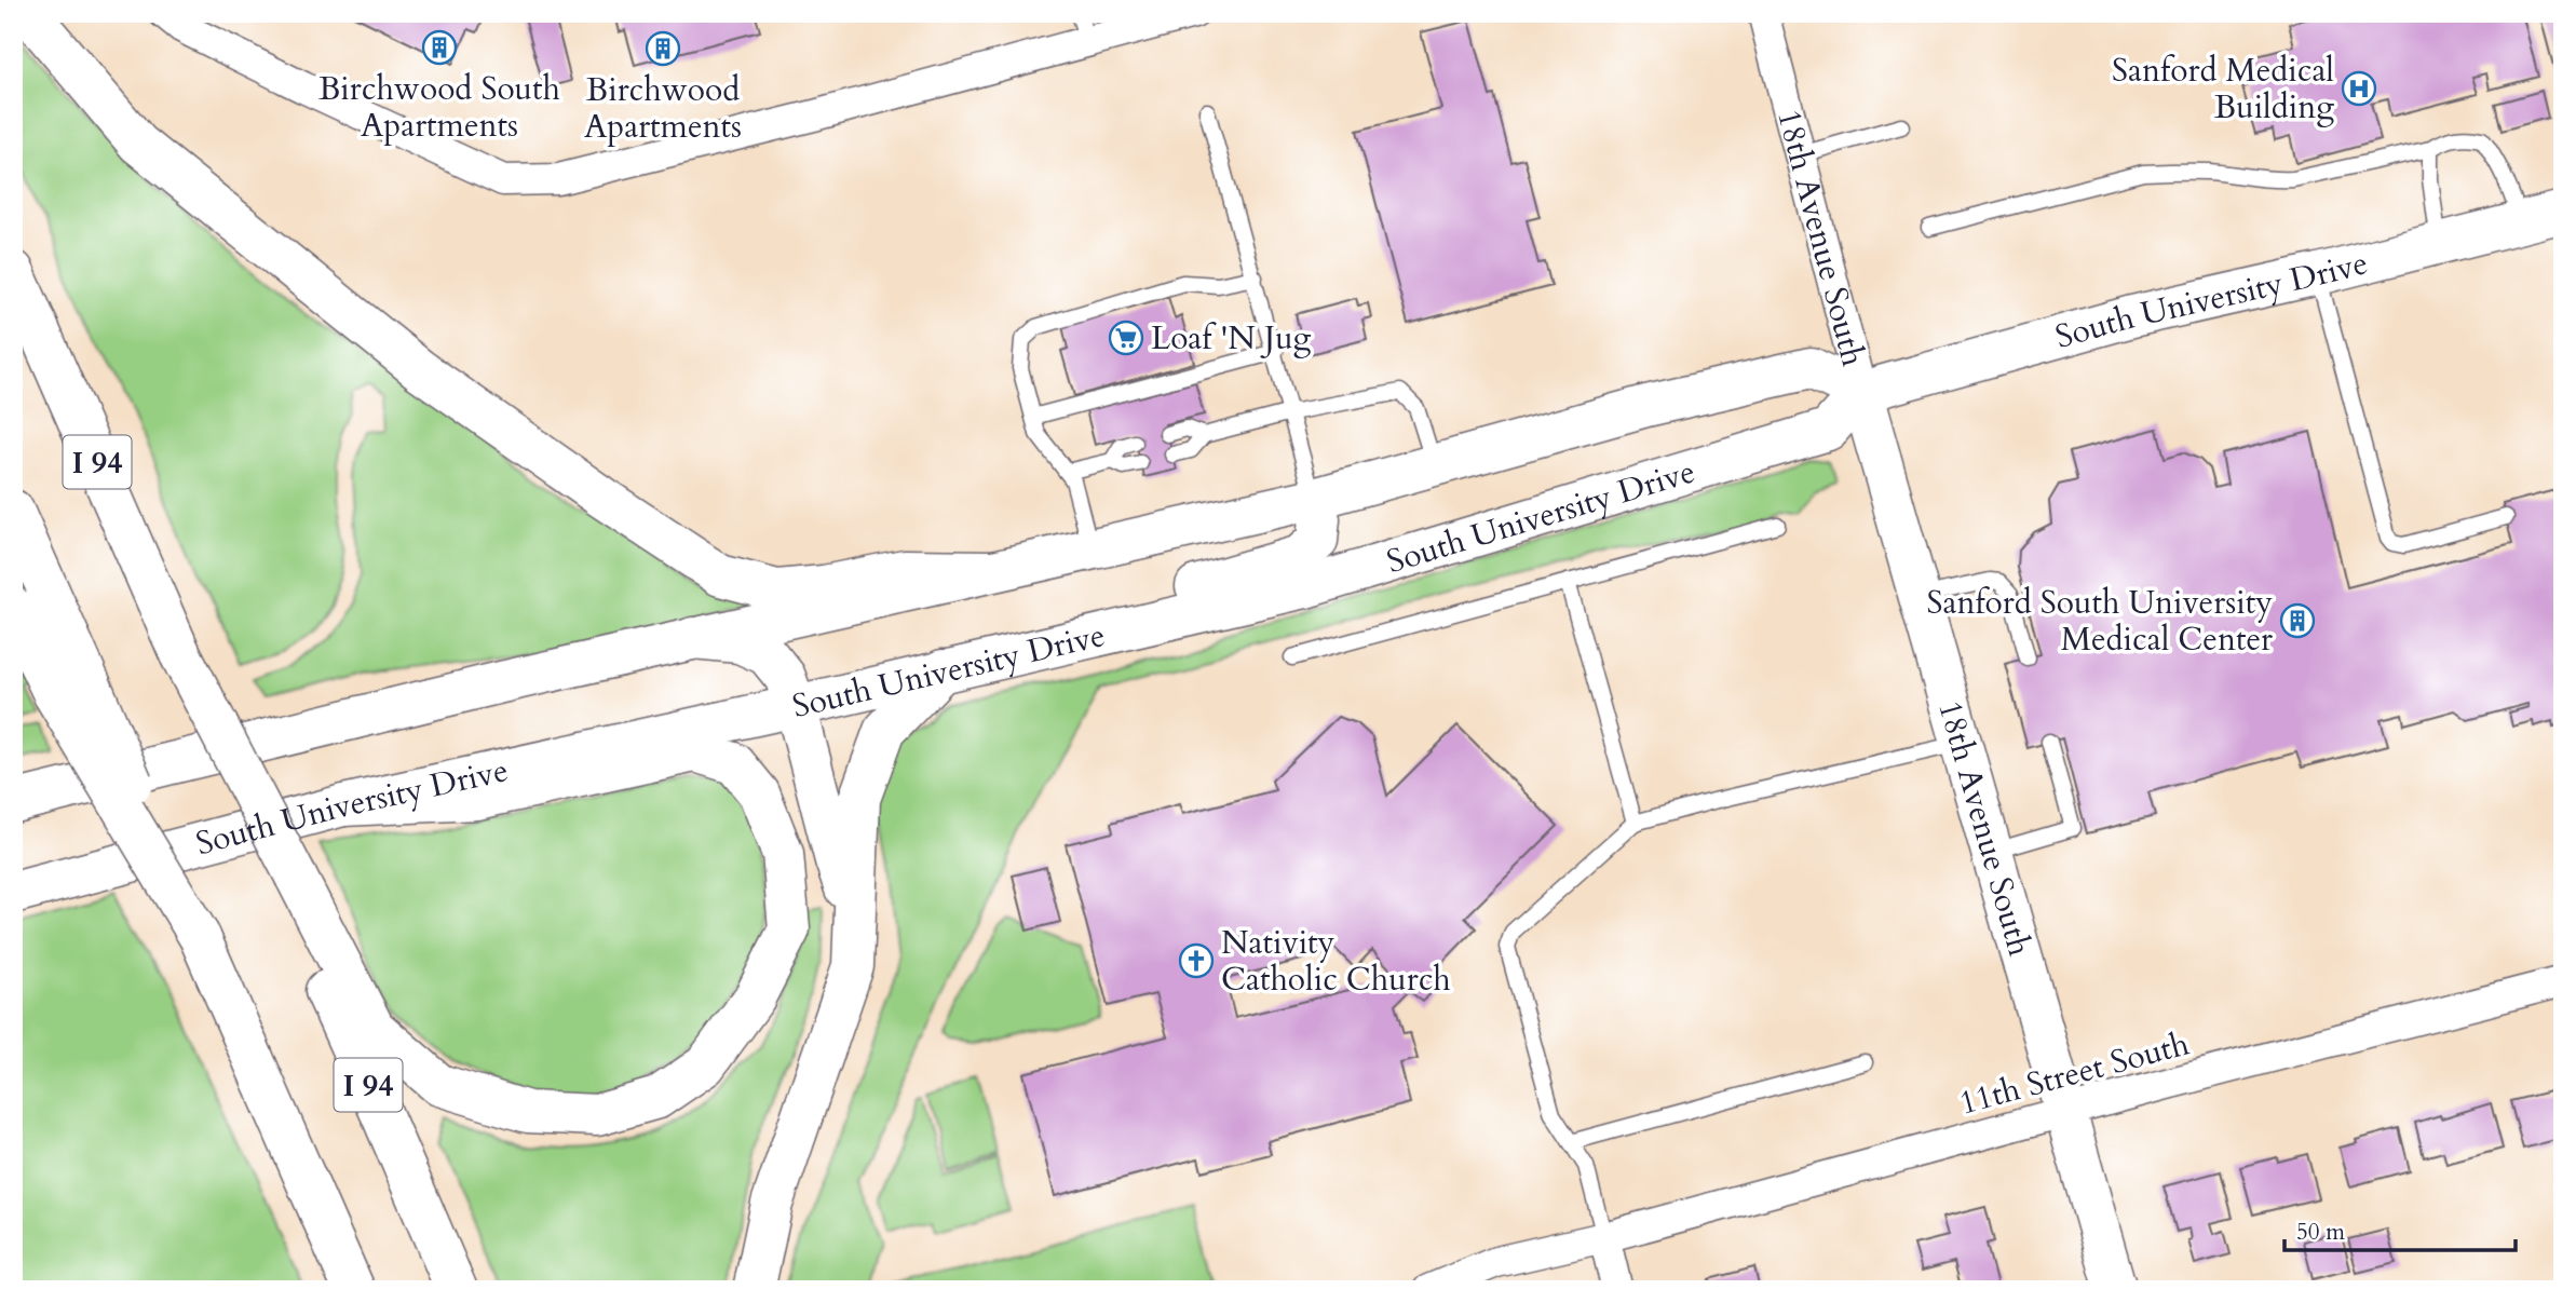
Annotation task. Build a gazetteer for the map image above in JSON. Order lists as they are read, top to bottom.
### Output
{
  "streets": {
    "main road": ["18th Avenue South", "South University Drive", "I 94"],
    "street": ["11th Street South"]
  },
  "crossings": [
    ["18th Avenue South", "South University Drive"],
    ["18th Avenue South", "11th Street South"]
  ],
  "places": {
    "building": ["Birchwood South Apartments", "Birchwood Apartments", "Sanford South University Medical Center"],
    "hospital": ["Sanford Medical Building"],
    "supermarket": ["Loaf 'N Jug"],
    "church": ["Nativity Catholic Church"]
  },
  "scale_bar": "50 m"
}
